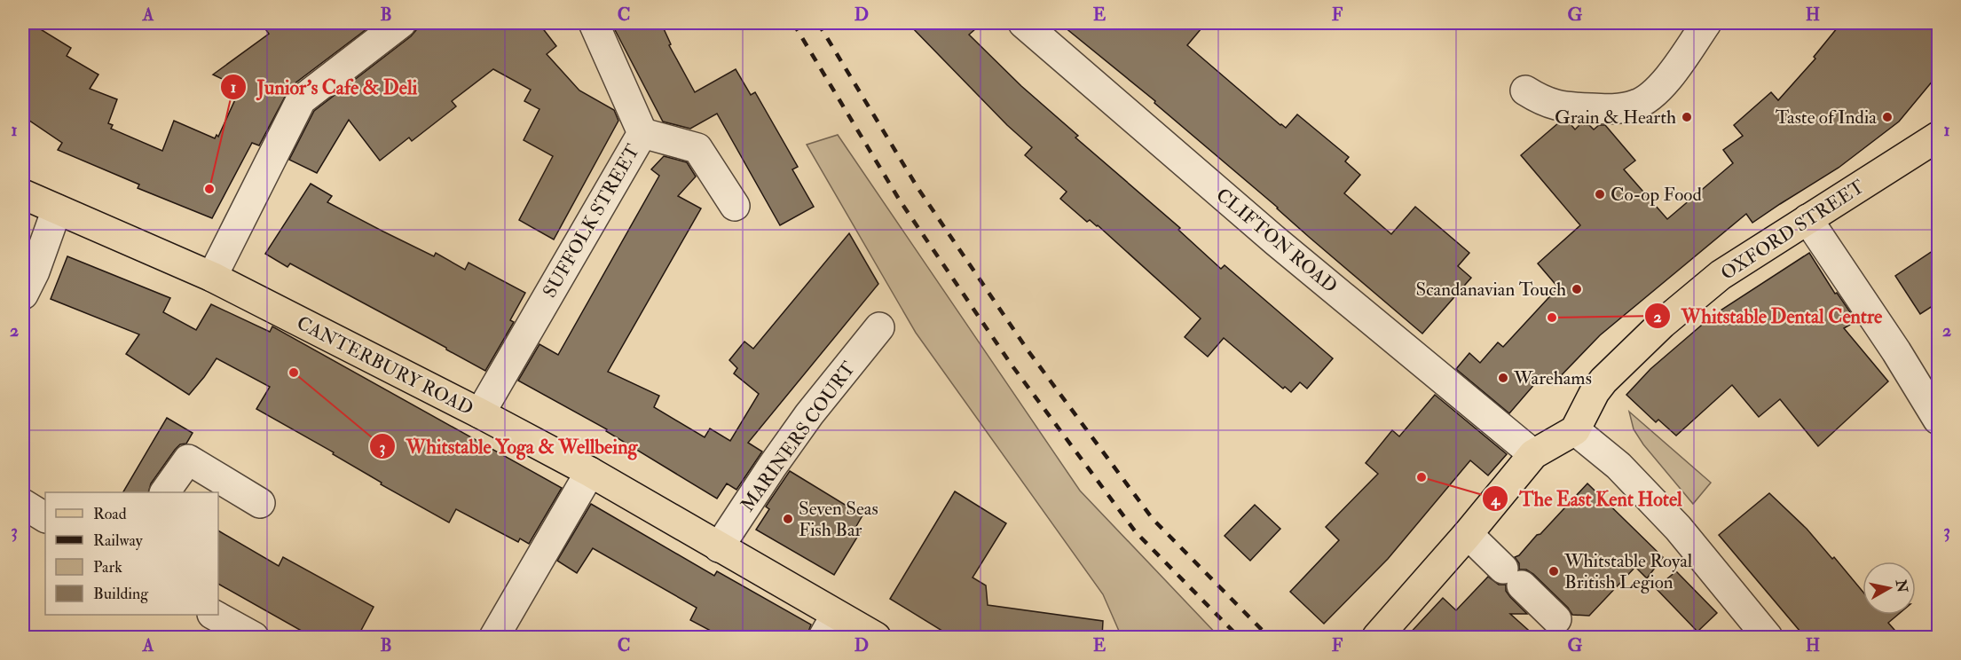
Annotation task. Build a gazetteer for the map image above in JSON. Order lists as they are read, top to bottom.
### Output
{
  "streets": {
    "main road": ["OXFORD STREET", "CANTERBURY ROAD"],
    "street": ["SUFFOLK STREET", "CLIFTON ROAD", "MARINERS COURT"]
  },
  "crossings": [
    ["SUFFOLK STREET", "CANTERBURY ROAD"],
    ["CANTERBURY ROAD", "MARINERS COURT"]
  ],
  "places": [
    "Grain & Hearth",
    "Taste of India",
    "Junior's Cafe & Deli",
    "Co-op Food",
    "Scandanavian Touch",
    "Whitstable Dental Centre",
    "Whitstable Yoga & Wellbeing",
    "Warehams",
    "The East Kent Hotel",
    "Seven Seas Fish Bar",
    "Whitstable Royal British Legion"
  ],
  "legend": [
    "Road",
    "Railway",
    "Park",
    "Building"
  ],
  "north": "right",
  "grid": {
    "columns": [
      "A",
      "B",
      "C",
      "D",
      "E",
      "F",
      "G",
      "H"
    ],
    "rows": ["1", "2", "3"]
  }
}
